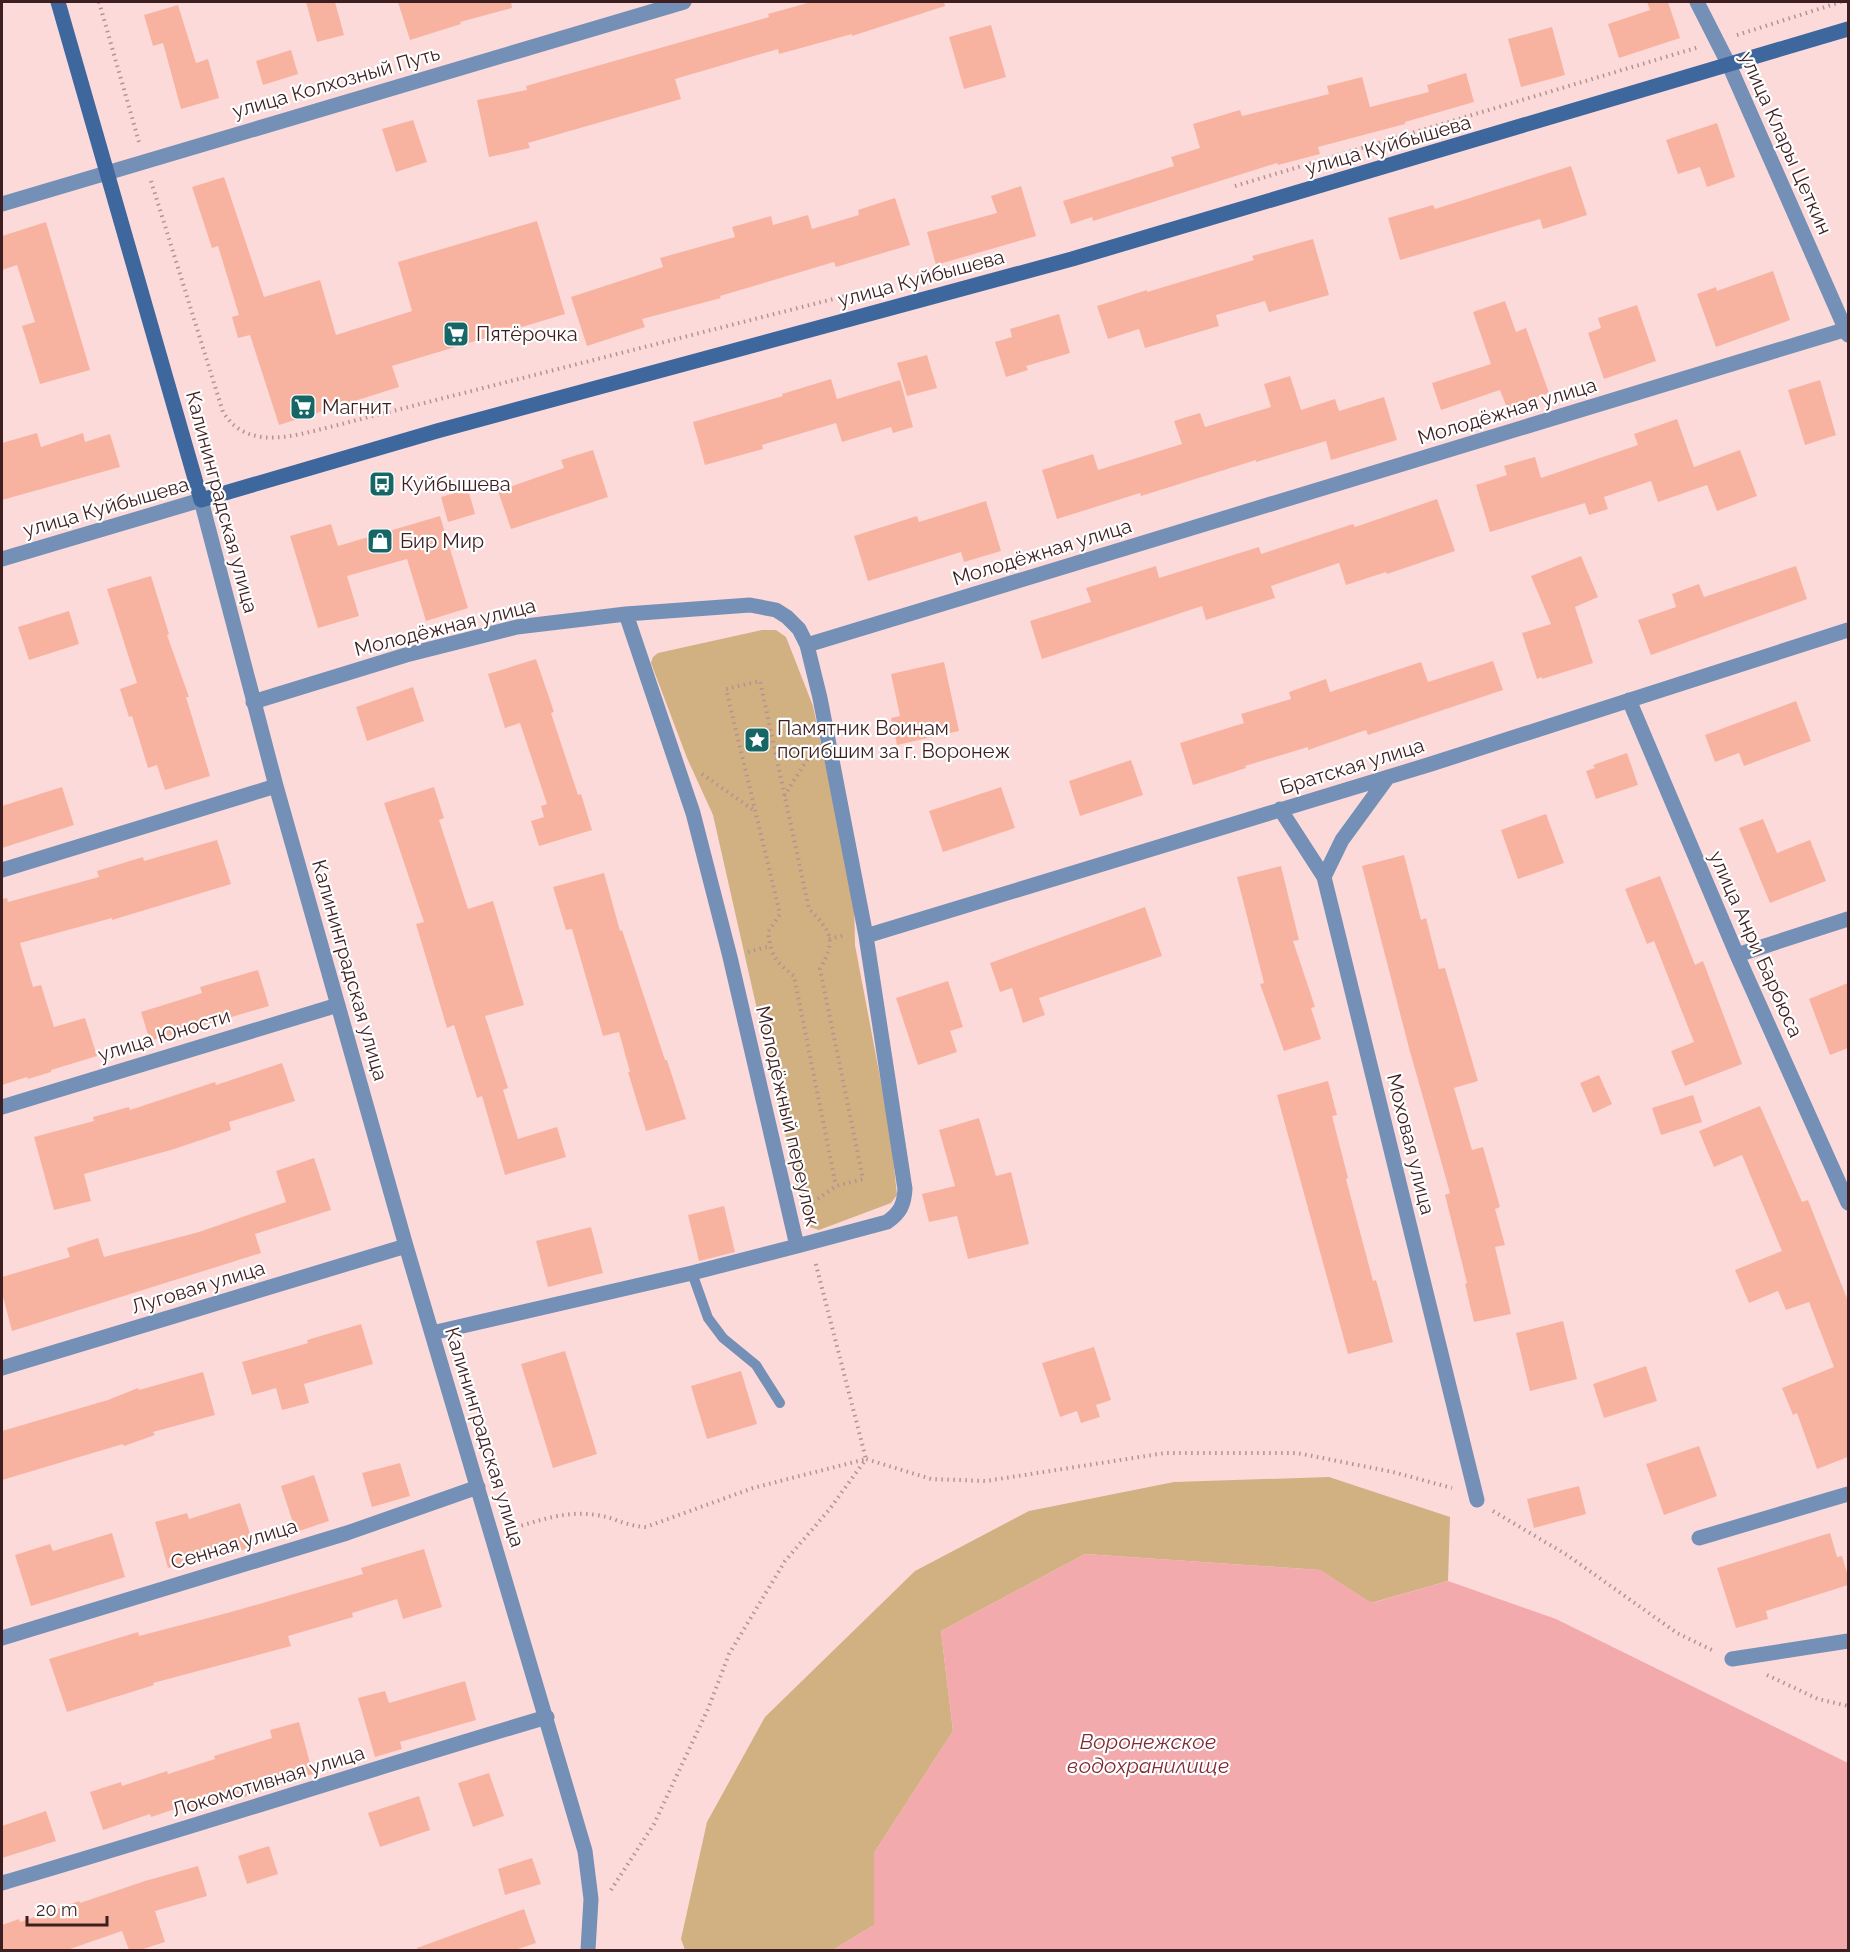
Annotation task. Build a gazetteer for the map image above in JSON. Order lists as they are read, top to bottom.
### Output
{
  "streets": {
    "main road": ["улица Куйбышева", "Калининградская улица"],
    "street": [
      "улица Колхозный Путь",
      "улица Клары Цеткин",
      "Молодёжная улица",
      "Братская улица",
      "улица Анри Барбюса",
      "улица Юности",
      "Молодёжный переулок",
      "Моховая улица",
      "Луговая улица",
      "Сенная улица",
      "Локомотивная улица"
    ]
  },
  "crossings": [
    ["улица Колхозный Путь", "Калининградская улица"],
    ["улица Клары Цеткин", "улица Куйбышева"],
    ["улица Клары Цеткин", "Молодёжная улица"],
    ["улица Куйбышева", "Калининградская улица"],
    ["Молодёжная улица", "Калининградская улица"],
    ["Молодёжная улица", "Молодёжный переулок"],
    ["Калининградская улица", "улица Юности"],
    ["Калининградская улица", "Луговая улица"],
    ["Калининградская улица", "Сенная улица"],
    ["Калининградская улица", "Локомотивная улица"],
    ["Братская улица", "улица Анри Барбюса"],
    ["Братская улица", "Молодёжный переулок"],
    ["Братская улица", "Моховая улица"]
  ],
  "water": ["Воронежское водохранилище"],
  "places": {
    "supermarket": ["Пятёрочка", "Магнит"],
    "bus stop": ["Куйбышева"],
    "shop": ["Бир Мир"],
    "place": ["Памятник Воинам погибшим за г. Воронеж"]
  },
  "scale_bar": "20 m"
}
